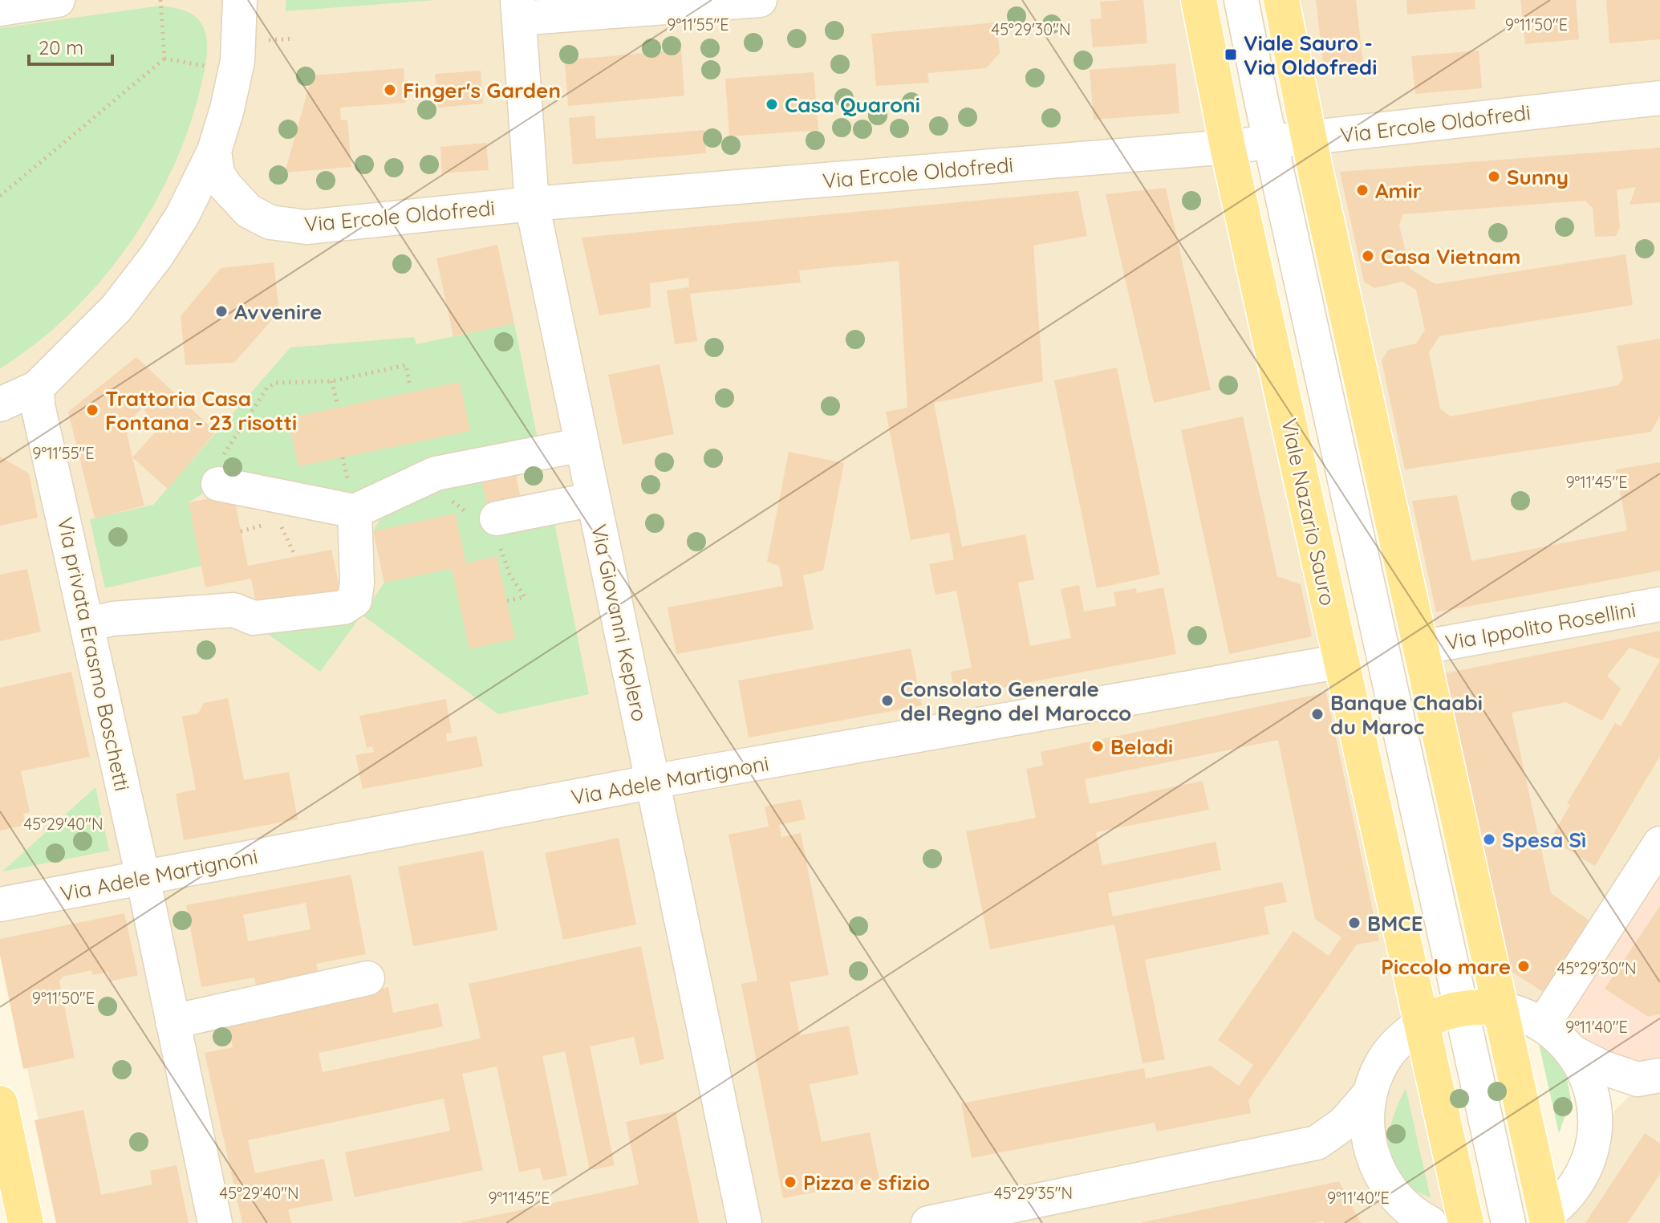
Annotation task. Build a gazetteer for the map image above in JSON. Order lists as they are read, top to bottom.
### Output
{
  "streets": {
    "main road": ["Viale Nazario Sauro"],
    "street": [
      "Via Ercole Oldofredi",
      "Via Giovanni Keplero",
      "Via Ippolito Rosellini",
      "Via privata Erasmo Boschetti",
      "Via Adele Martignoni"
    ]
  },
  "crossings": [
    ["Via Ercole Oldofredi", "Viale Nazario Sauro"],
    ["Via Ercole Oldofredi", "Via Giovanni Keplero"],
    ["Viale Nazario Sauro", "Via Adele Martignoni"],
    ["Via Giovanni Keplero", "Via Adele Martignoni"],
    ["Via privata Erasmo Boschetti", "Via Adele Martignoni"]
  ],
  "places": {
    "transit": ["Viale Sauro - Via Oldofredi"],
    "other": [
      "Finger's Garden",
      "Casa Quaroni",
      "Sunny",
      "Amir",
      "Casa Vietnam",
      "Avvenire",
      "Trattoria Casa Fontana - 23 risotti",
      "Consolato Generale del Regno del Marocco",
      "Banque Chaabi du Maroc",
      "Beladi",
      "Spesa Sì",
      "BMCE",
      "Piccolo mare",
      "Pizza e sfizio"
    ]
  },
  "scale_bar": "20 m",
  "coordinates": [
    "9°11'50\"E",
    "9°11'55\"E",
    "45°29'30\"N",
    "9°11'45\"E",
    "45°29'40\"N",
    "9°11'40\"E",
    "45°29'35\"N"
  ]
}
